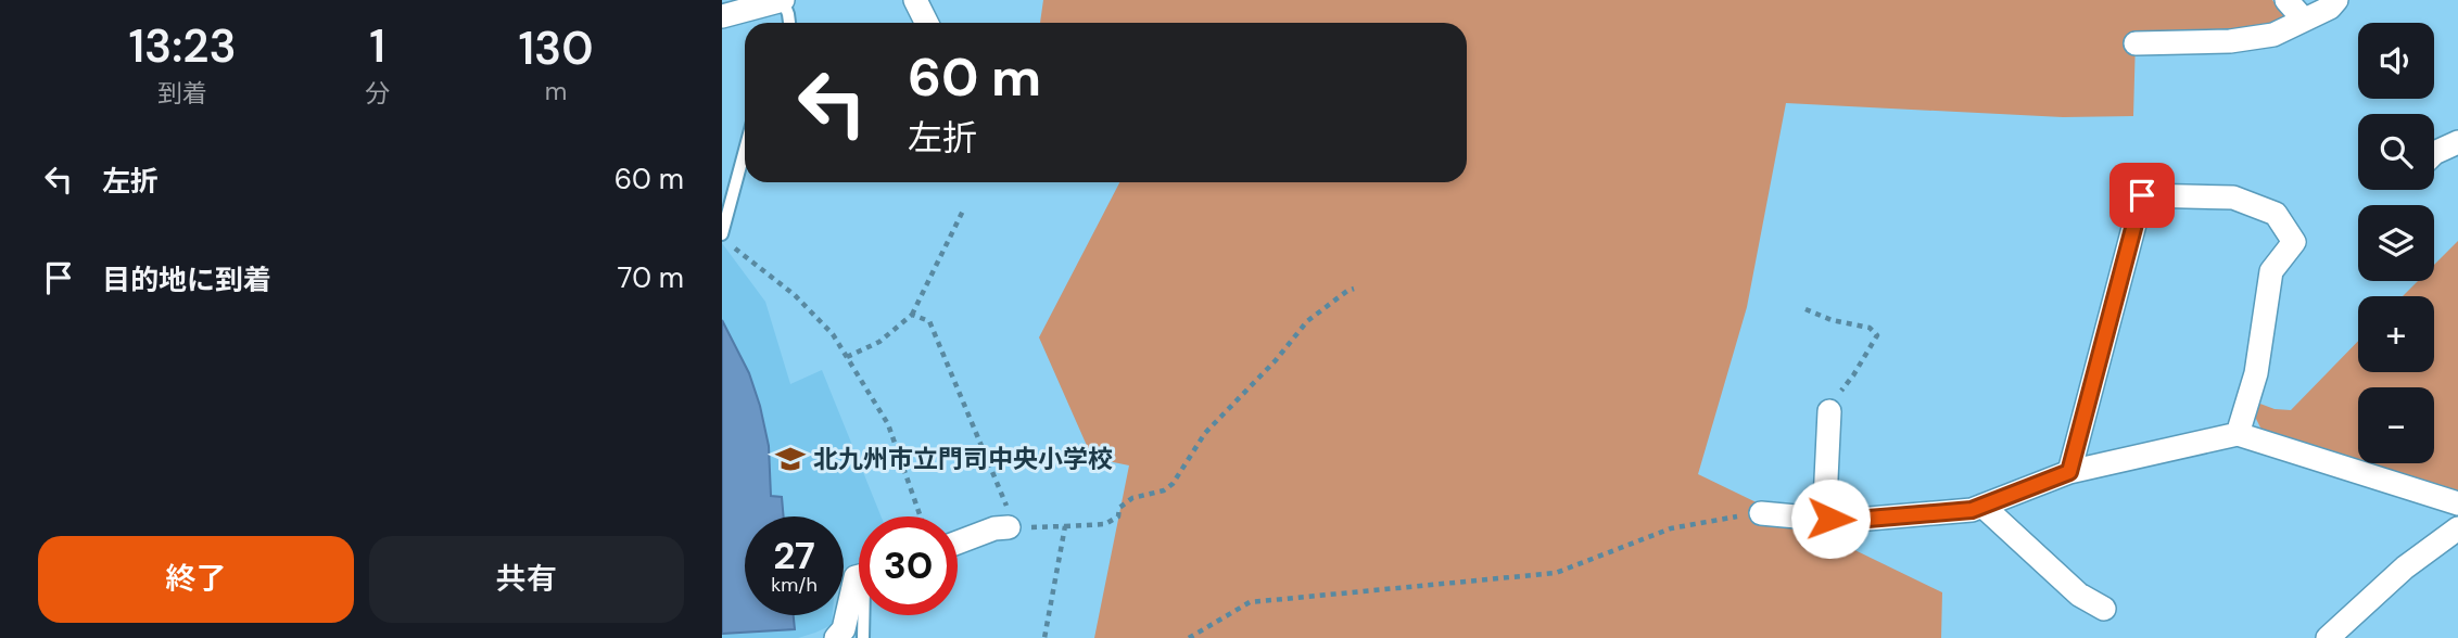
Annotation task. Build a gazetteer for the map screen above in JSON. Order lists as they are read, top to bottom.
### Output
{
  "places": {
    "school or university": ["北九州市立門司中央小学校"]
  },
  "page": {
    "eta": [
      "13:23",
      "到着",
      "1",
      "分",
      "130",
      "m"
    ],
    "map_buttons": ["+", "−"],
    "turn": ["60 m", "左折"],
    "list": [
      {
        "name": "左折",
        "value": "60 m"
      },
      {
        "name": "目的地に到着",
        "value": "70 m"
      }
    ],
    "speed": "27 km/h",
    "limit": "30",
    "buttons": ["終了", "共有"]
  }
}
